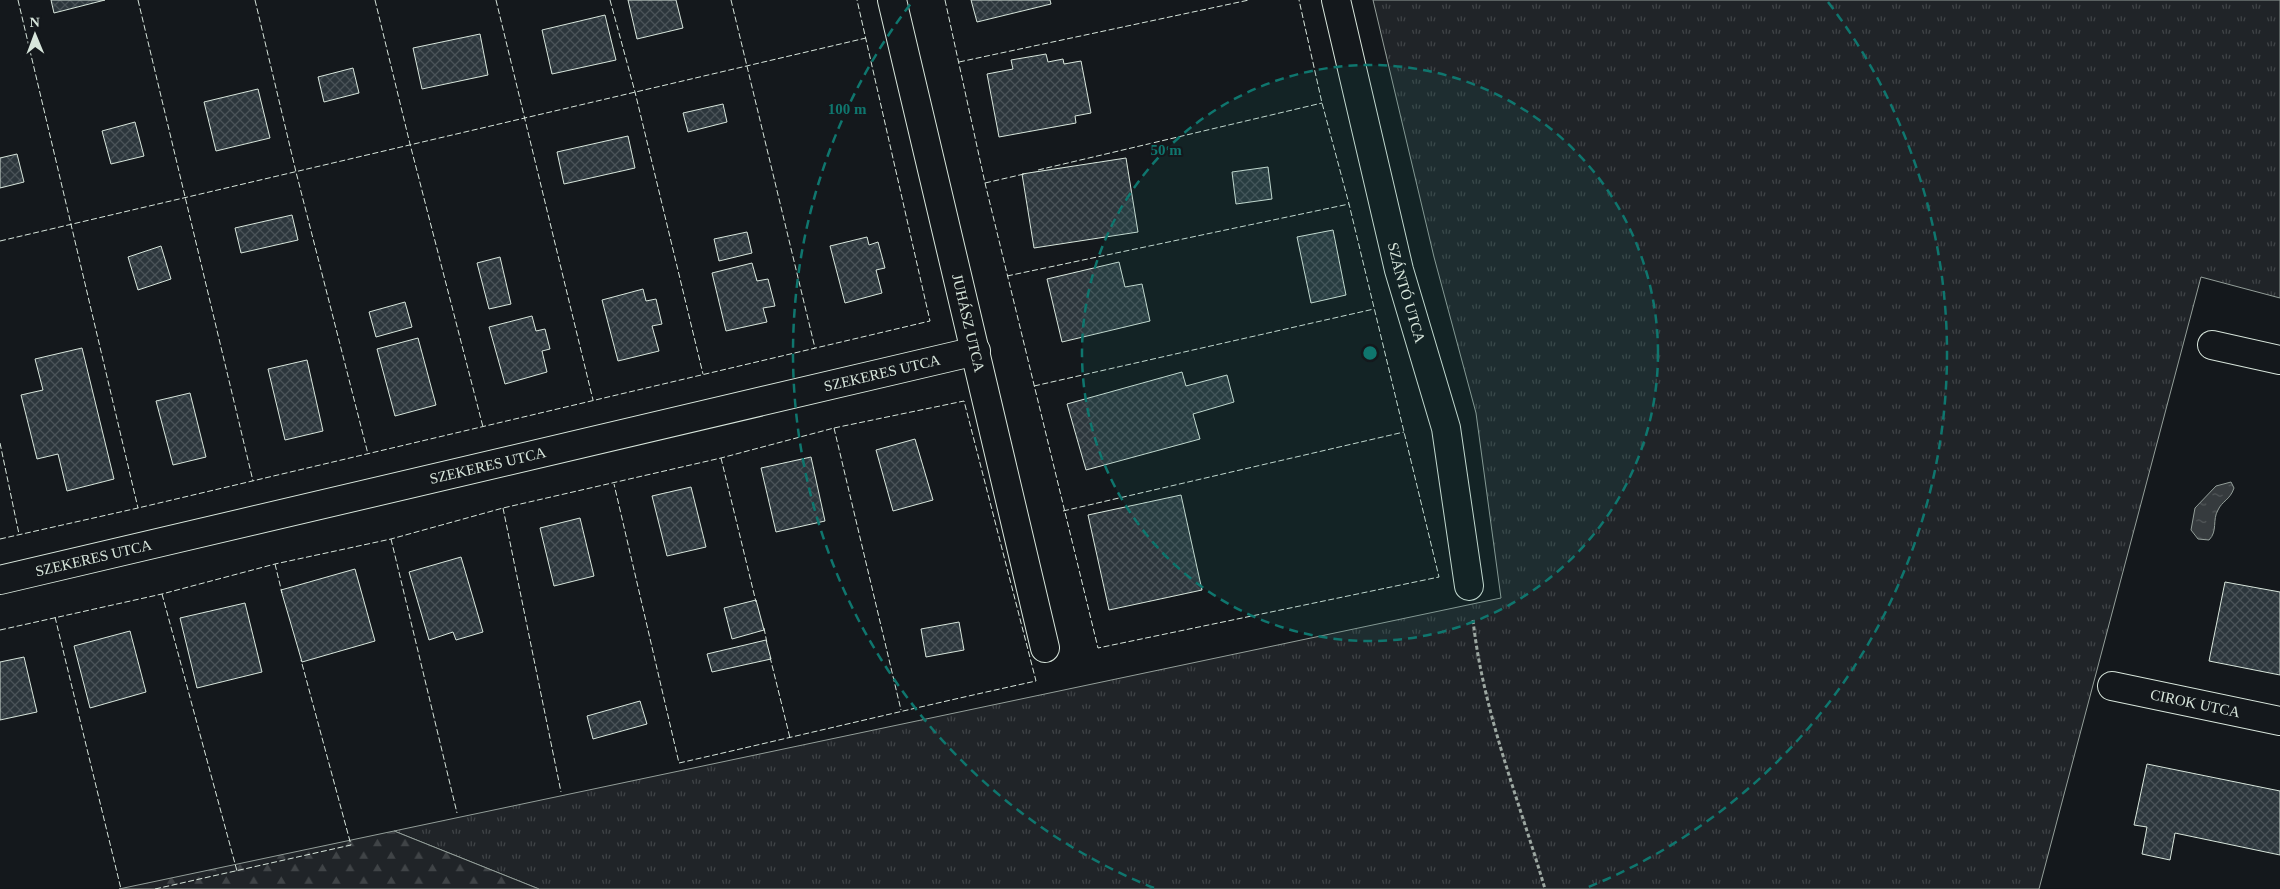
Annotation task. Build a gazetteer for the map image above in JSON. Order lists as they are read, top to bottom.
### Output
{
  "streets": {
    "street": [
      "SZÁNTÓ UTCA",
      "JUHÁSZ UTCA",
      "SZEKERES UTCA",
      "CIROK UTCA"
    ]
  },
  "crossings": [
    ["JUHÁSZ UTCA", "SZEKERES UTCA"]
  ],
  "north": "top",
  "rings": ["100 m", "50 m"]
}
